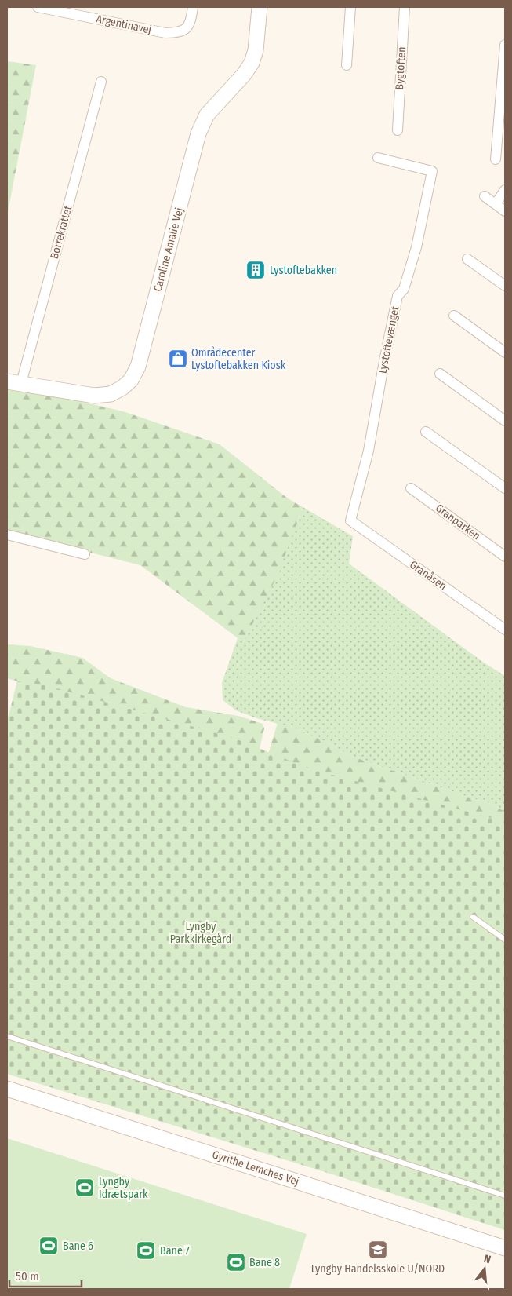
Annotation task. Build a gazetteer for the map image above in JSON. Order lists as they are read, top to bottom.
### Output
{
  "streets": {
    "street": [
      "Argentinavej",
      "Bygtoften",
      "Borrekrattet",
      "Caroline Amalie Vej",
      "Lystoftevænget",
      "Granparken",
      "Granåsen",
      "Gyrithe Lemches Vej"
    ]
  },
  "crossings": [
    ["Borrekrattet", "Caroline Amalie Vej"],
    ["Lystoftevænget", "Granåsen"]
  ],
  "parks": ["Lyngby Parkkirkegård"],
  "places": {
    "building": ["Lystoftebakken"],
    "shop": ["Områdecenter Lystoftebakken Kiosk"],
    "sports": [
      "Lyngby Idrætspark",
      "Bane 6",
      "Bane 7",
      "Bane 8"
    ],
    "school or university": ["Lyngby Handelsskole U/NORD"]
  },
  "scale_bar": "50 m",
  "north": "top"
}
